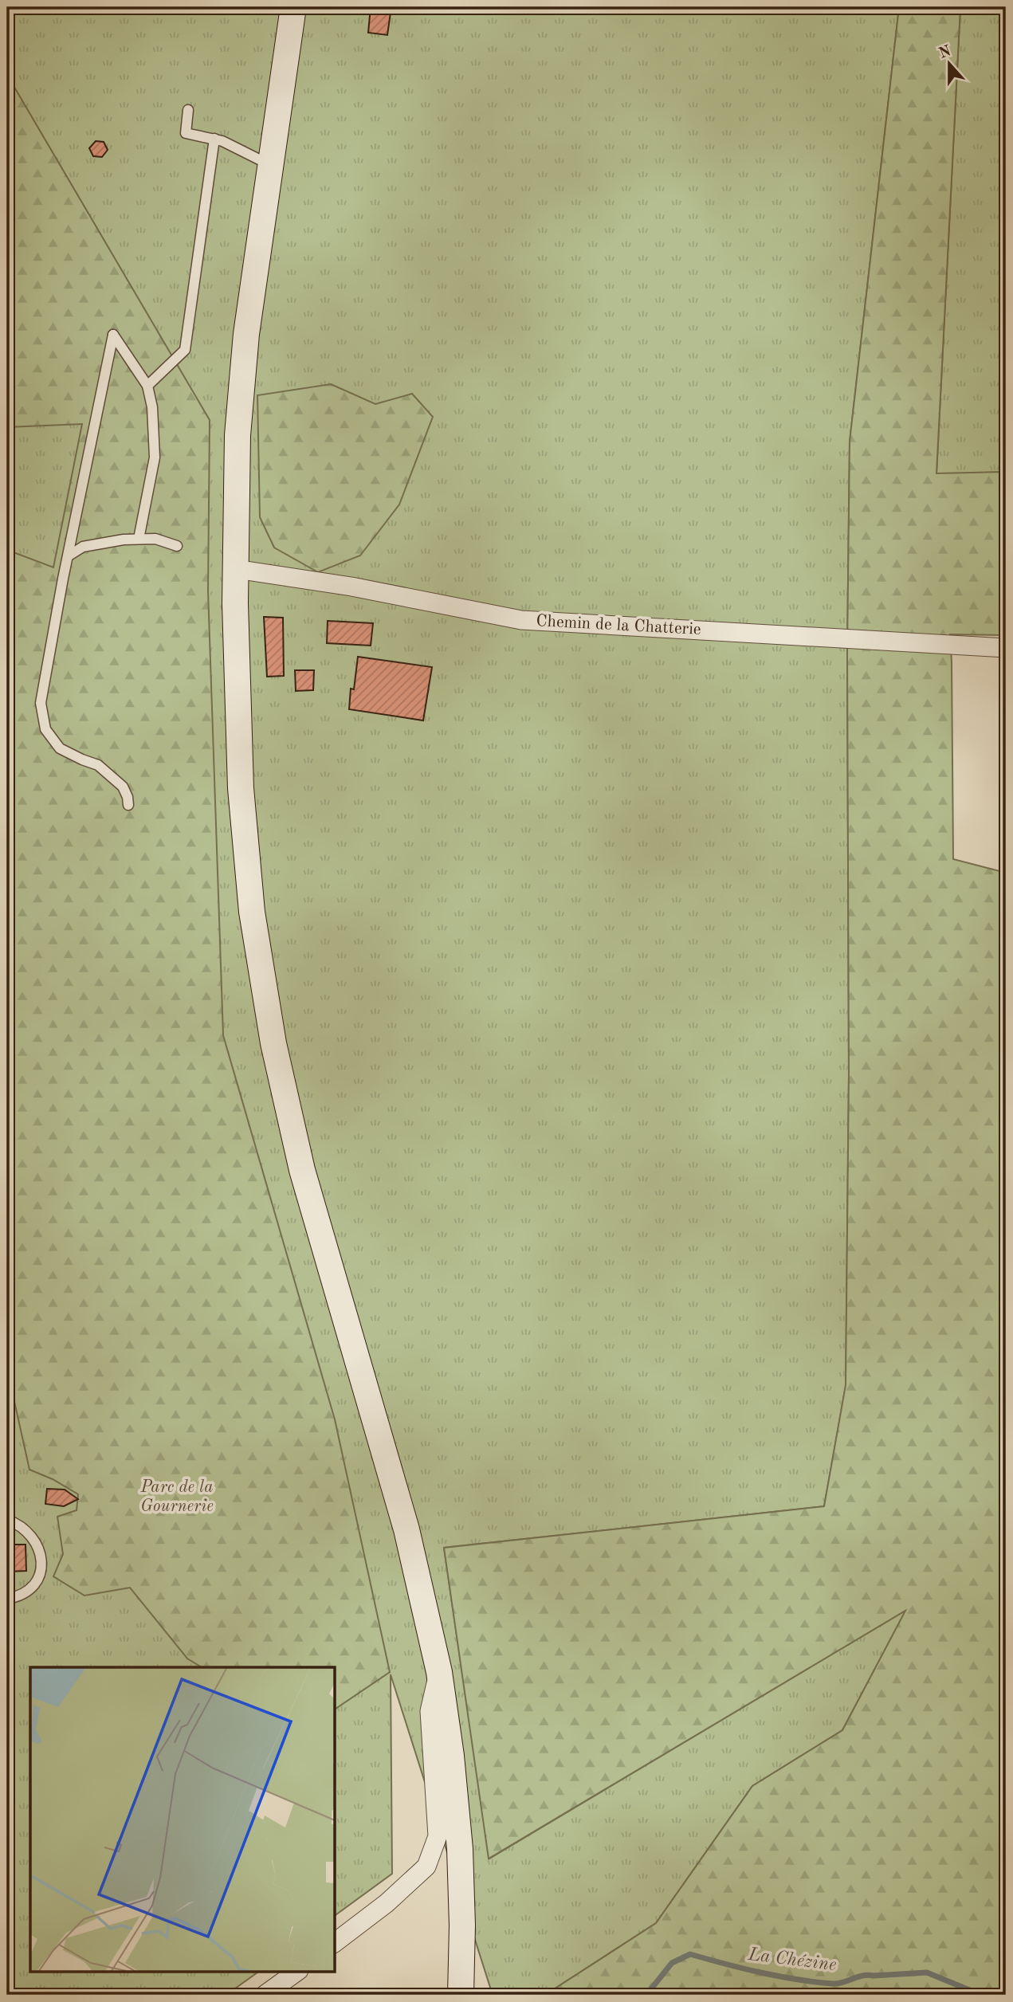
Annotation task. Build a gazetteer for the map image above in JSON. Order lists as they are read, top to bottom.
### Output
{
  "streets": {
    "street": ["Chemin de la Chatterie"]
  },
  "water": ["La Chézine"],
  "parks": ["Parc de la Gournerie"],
  "north": "top"
}
